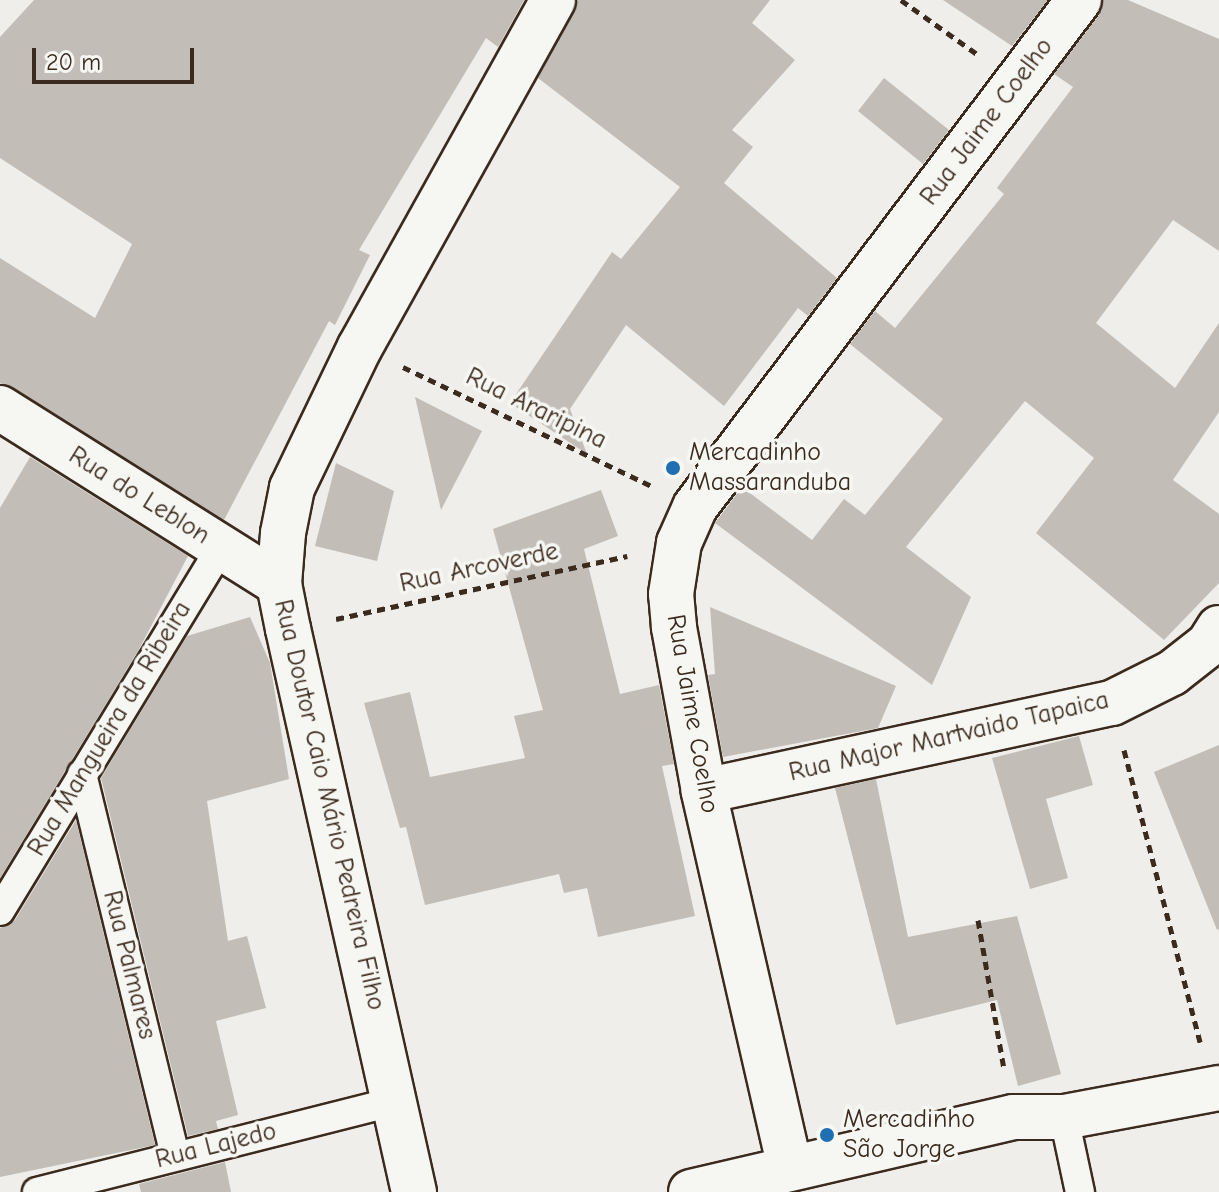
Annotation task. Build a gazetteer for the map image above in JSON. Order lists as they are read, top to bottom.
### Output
{
  "streets": {
    "street": [
      "Rua Jaime Coelho",
      "Rua do Leblon",
      "Rua Major Martvaido Tapaica",
      "Rua Doutor Caio Mário Pedreira Filho"
    ],
    "lane": ["Rua Mangueira da Ribeira", "Rua Palmares", "Rua Lajedo"],
    "path": ["Rua Araripina", "Rua Arcoverde"]
  },
  "crossings": [
    ["Rua Jaime Coelho", "Rua Araripina"],
    ["Rua Jaime Coelho", "Rua Arcoverde"],
    ["Rua Jaime Coelho", "Rua Major Martvaido Tapaica"],
    ["Rua Araripina", "Rua Arcoverde"],
    ["Rua Araripina", "Rua Doutor Caio Mário Pedreira Filho"],
    ["Rua do Leblon", "Rua Mangueira da Ribeira"],
    ["Rua do Leblon", "Rua Doutor Caio Mário Pedreira Filho"],
    ["Rua Arcoverde", "Rua Doutor Caio Mário Pedreira Filho"],
    ["Rua Mangueira da Ribeira", "Rua Palmares"],
    ["Rua Doutor Caio Mário Pedreira Filho", "Rua Lajedo"],
    ["Rua Palmares", "Rua Lajedo"]
  ],
  "places": ["Mercadinho Massaranduba", "Mercadinho São Jorge"],
  "scale_bar": "20 m"
}
